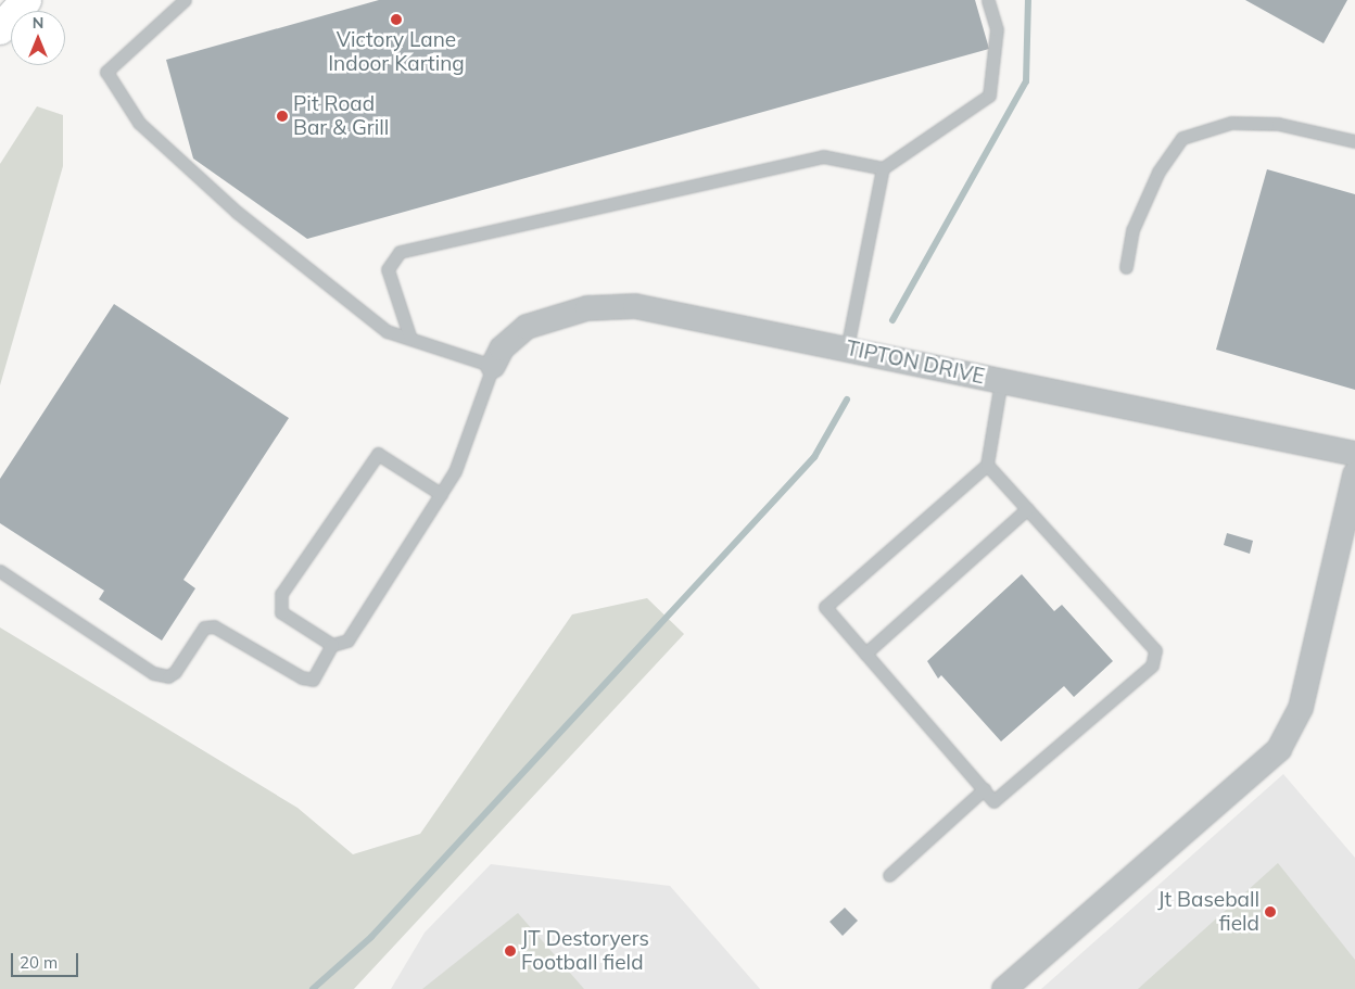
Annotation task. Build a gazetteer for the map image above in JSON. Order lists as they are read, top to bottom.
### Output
{
  "streets": {
    "street": ["TIPTON DRIVE"]
  },
  "places": [
    "Victory Lane Indoor Karting",
    "Pit Road Bar & Grill",
    "Jt Baseball field",
    "JT Destoryers Football field"
  ],
  "scale_bar": "20 m",
  "north": "top"
}
